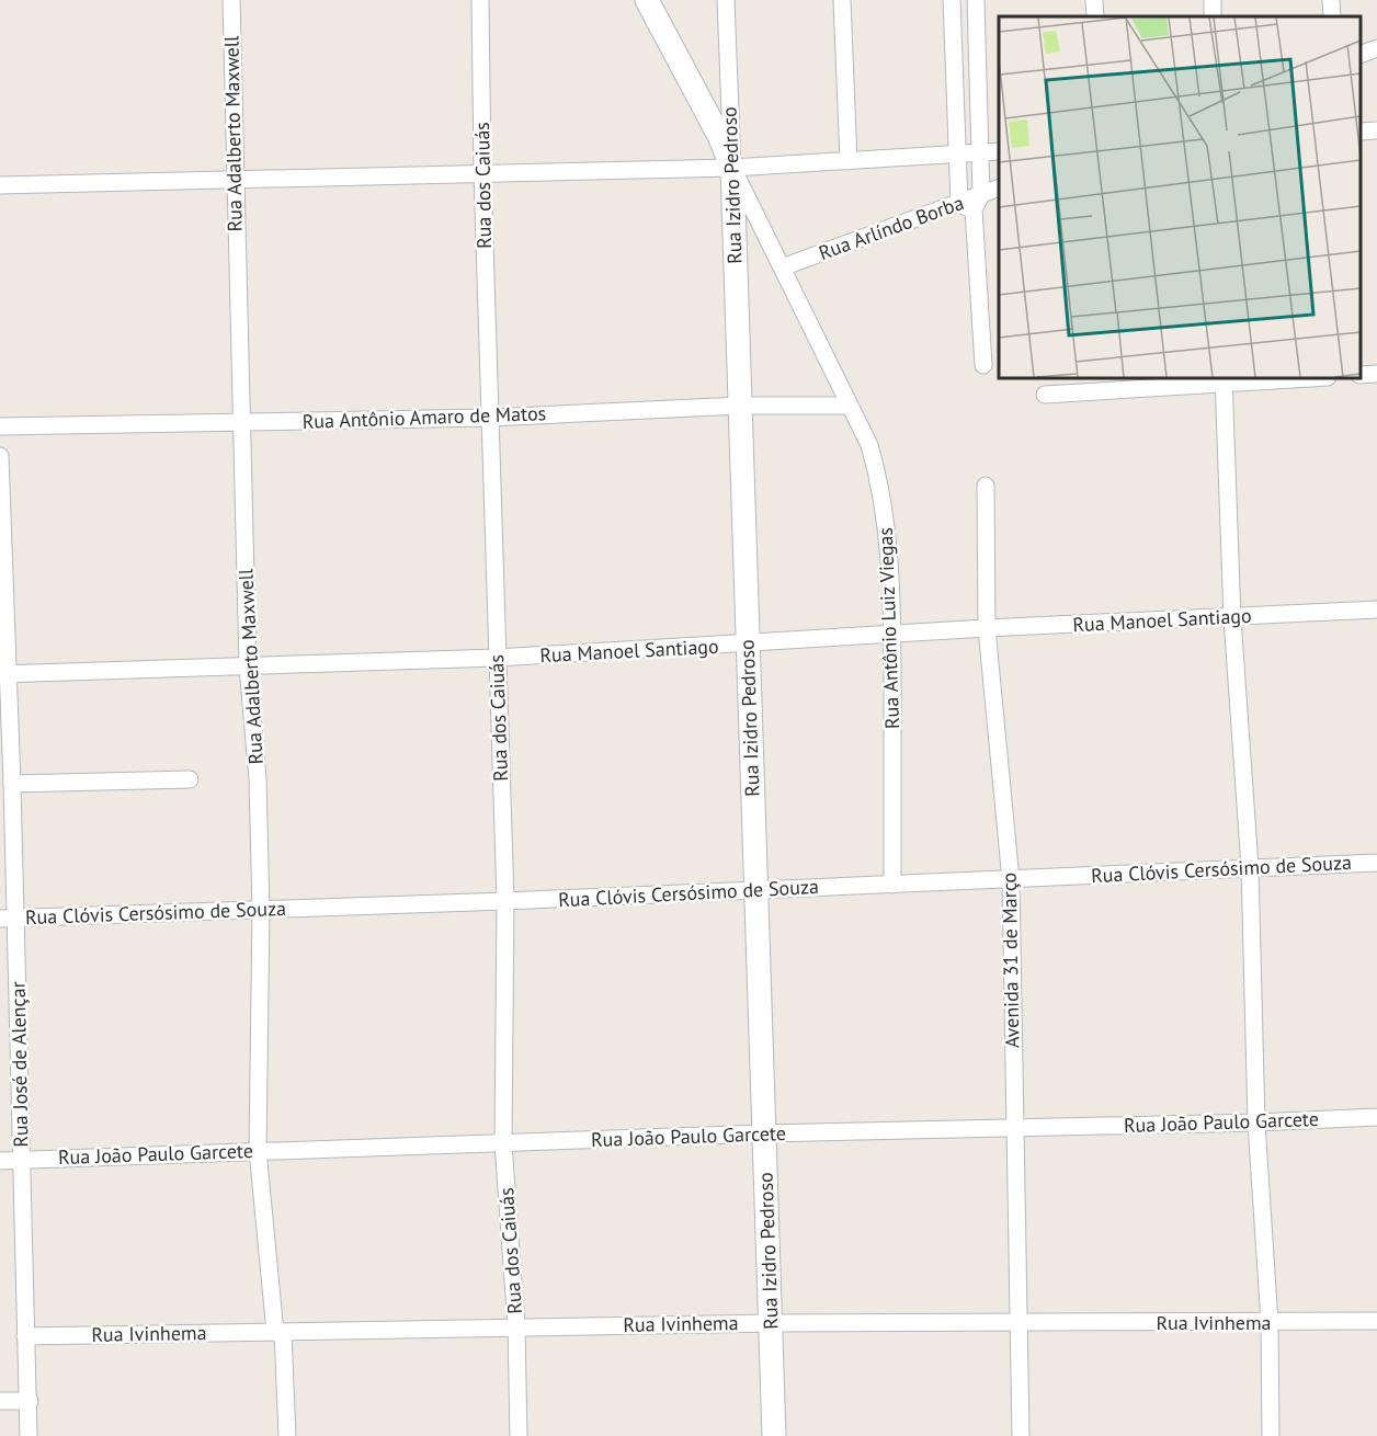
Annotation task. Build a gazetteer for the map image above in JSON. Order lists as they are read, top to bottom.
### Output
{
  "streets": {
    "street": [
      "Rua Adalberto Maxwell",
      "Rua dos Caiuás",
      "Rua Izidro Pedroso",
      "Rua Arlíndo Borba",
      "Rua Antônio Amaro de Matos",
      "Rua Manoel Santiago",
      "Rua Antônio Luiz Viegas",
      "Rua Clóvis Cersósimo de Souza",
      "Avenida 31 de Março",
      "Rua José de Alençar",
      "Rua João Paulo Garcete",
      "Rua Ivinhema"
    ]
  },
  "crossings": [
    ["Rua Adalberto Maxwell", "Rua Antônio Amaro de Matos"],
    ["Rua Adalberto Maxwell", "Rua Manoel Santiago"],
    ["Rua Adalberto Maxwell", "Rua Clóvis Cersósimo de Souza"],
    ["Rua Adalberto Maxwell", "Rua João Paulo Garcete"],
    ["Rua Adalberto Maxwell", "Rua Ivinhema"],
    ["Rua dos Caiuás", "Rua Antônio Amaro de Matos"],
    ["Rua dos Caiuás", "Rua Manoel Santiago"],
    ["Rua dos Caiuás", "Rua Clóvis Cersósimo de Souza"],
    ["Rua dos Caiuás", "Rua João Paulo Garcete"],
    ["Rua dos Caiuás", "Rua Ivinhema"],
    ["Rua Izidro Pedroso", "Rua Antônio Amaro de Matos"],
    ["Rua Izidro Pedroso", "Rua Manoel Santiago"],
    ["Rua Izidro Pedroso", "Rua Antônio Luiz Viegas"],
    ["Rua Izidro Pedroso", "Rua Clóvis Cersósimo de Souza"],
    ["Rua Izidro Pedroso", "Rua João Paulo Garcete"],
    ["Rua Izidro Pedroso", "Rua Ivinhema"],
    ["Rua Arlíndo Borba", "Rua Antônio Luiz Viegas"],
    ["Rua Antônio Amaro de Matos", "Rua Antônio Luiz Viegas"],
    ["Rua Manoel Santiago", "Rua Antônio Luiz Viegas"],
    ["Rua Manoel Santiago", "Avenida 31 de Março"],
    ["Rua Manoel Santiago", "Rua José de Alençar"],
    ["Rua Antônio Luiz Viegas", "Rua Clóvis Cersósimo de Souza"],
    ["Rua Clóvis Cersósimo de Souza", "Avenida 31 de Março"],
    ["Rua Clóvis Cersósimo de Souza", "Rua José de Alençar"],
    ["Avenida 31 de Março", "Rua João Paulo Garcete"],
    ["Avenida 31 de Março", "Rua Ivinhema"],
    ["Rua José de Alençar", "Rua João Paulo Garcete"],
    ["Rua José de Alençar", "Rua Ivinhema"]
  ]
}
